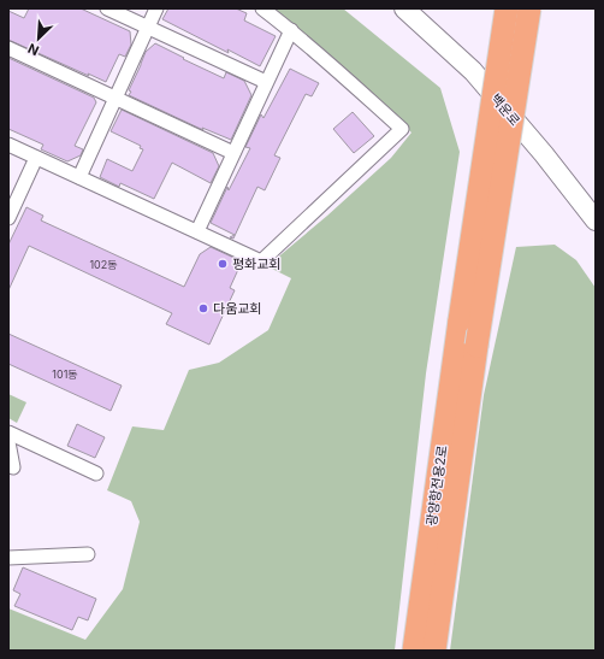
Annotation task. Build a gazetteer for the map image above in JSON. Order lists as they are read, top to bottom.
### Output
{
  "streets": {
    "highway": ["광양항전용2로"],
    "main road": ["백운로"]
  },
  "places": ["평화교회", "다움교회"],
  "house_numbers": ["102동", "101동"],
  "north": "bottom left"
}
